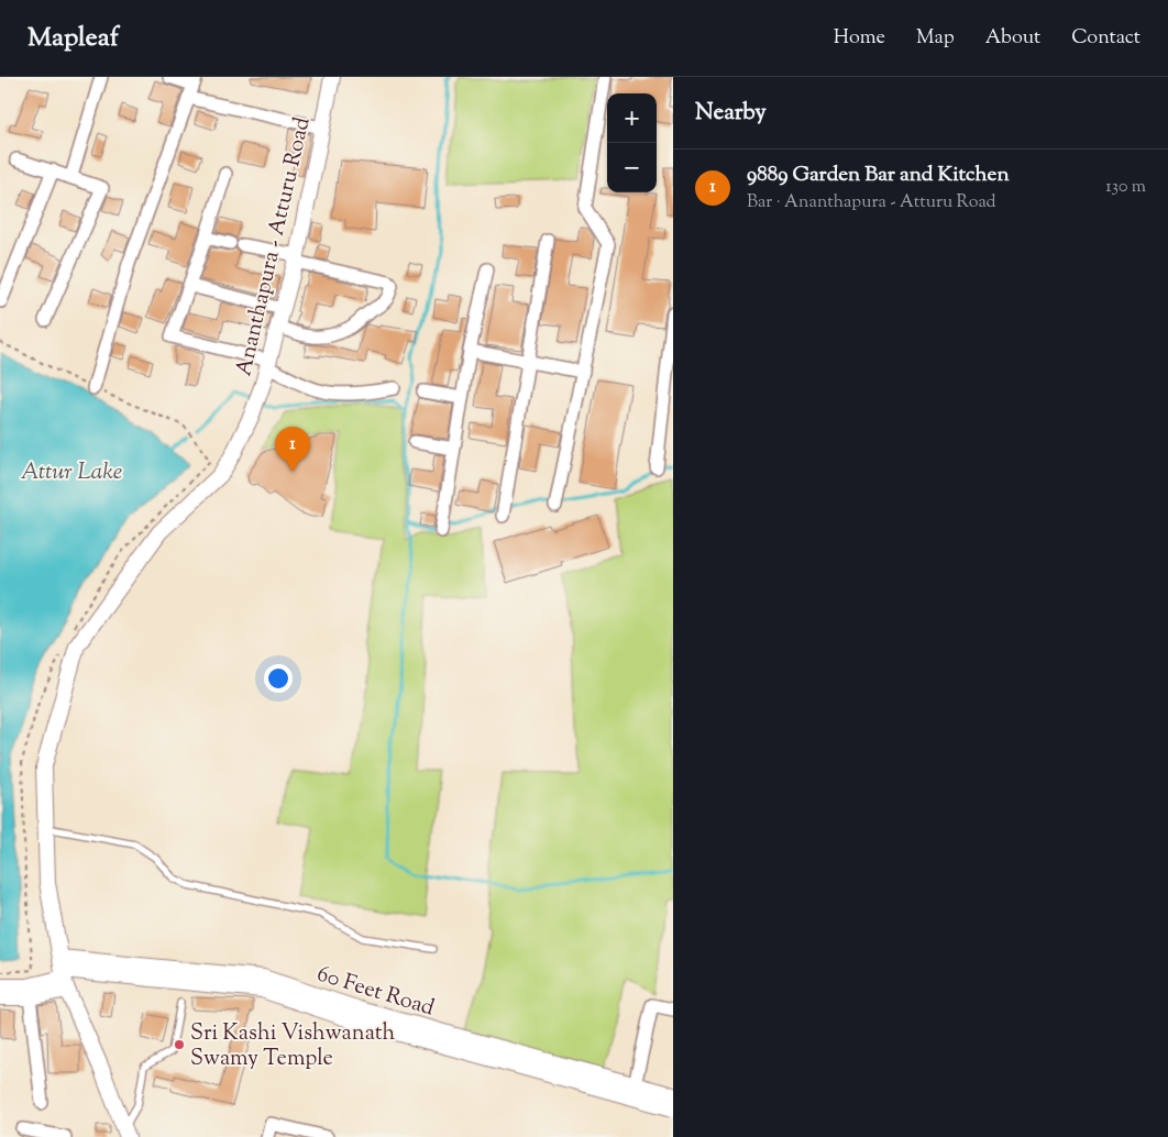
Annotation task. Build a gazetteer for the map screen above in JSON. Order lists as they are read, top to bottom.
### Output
{
  "streets": {
    "street": ["Ananthapura - Atturu Road", "60 Feet Road"]
  },
  "crossings": [
    ["Ananthapura - Atturu Road", "60 Feet Road"]
  ],
  "water": ["Attur Lake"],
  "places": ["Sri Kashi Vishwanath Swamy Temple"],
  "page": {
    "header": "Mapleaf",
    "nav": [
      "Home",
      "Map",
      "About",
      "Contact"
    ],
    "heading": "Nearby",
    "map_buttons": ["+", "−"],
    "list": [
      {
        "mark": "1",
        "name": "9889 Garden Bar and Kitchen",
        "note": "Bar · Ananthapura - Atturu Road",
        "value": "130 m"
      }
    ],
    "pins": "1"
  }
}
